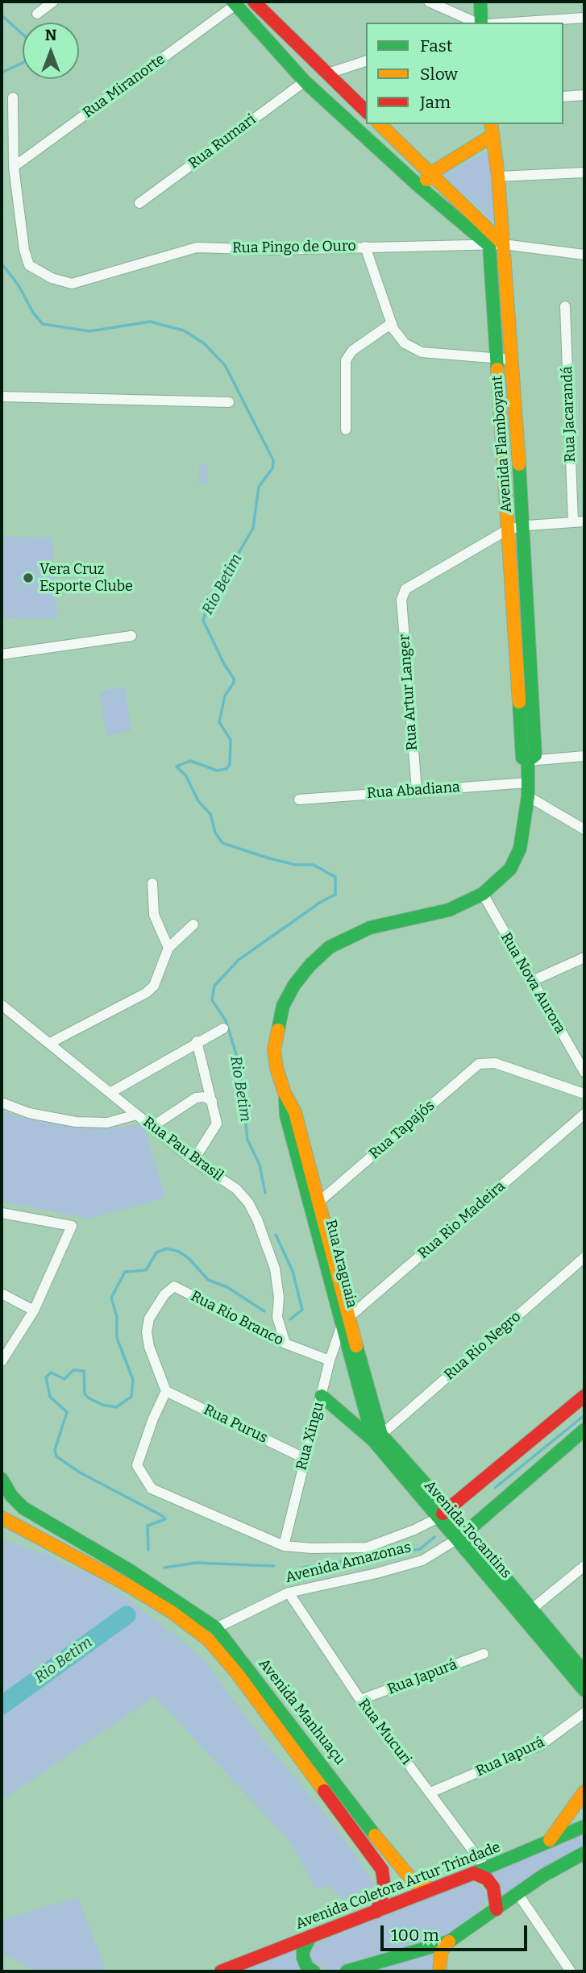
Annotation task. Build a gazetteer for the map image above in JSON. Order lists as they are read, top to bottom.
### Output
{
  "streets": {
    "street": [
      "Rua Miranorte",
      "Rua Rumari",
      "Rua Pingo de Ouro",
      "Rua Jacarandá",
      "Avenida Flamboyant",
      "Rua Artur Langer",
      "Rua Abadiana",
      "Rua Nova Aurora",
      "Rua Tapajós",
      "Rua Pau Brasil",
      "Rua Rio Madeira",
      "Rua Araguaia",
      "Rua Rio Branco",
      "Rua Rio Negro",
      "Rua Purus",
      "Rua Xingu",
      "Avenida Tocantins",
      "Avenida Amazonas",
      "Rua Japurá",
      "Avenida Manhuaçu",
      "Rua Mucuri",
      "Rua Iapurá",
      "Avenida Coletora Artur Trindade"
    ]
  },
  "crossings": [
    ["Rua Miranorte", "Rua Pingo de Ouro"],
    ["Rua Pingo de Ouro", "Avenida Flamboyant"],
    ["Avenida Flamboyant", "Rua Artur Langer"],
    ["Avenida Flamboyant", "Rua Abadiana"],
    ["Avenida Flamboyant", "Rua Nova Aurora"],
    ["Avenida Flamboyant", "Rua Araguaia"],
    ["Rua Artur Langer", "Rua Abadiana"],
    ["Rua Tapajós", "Rua Araguaia"],
    ["Rua Pau Brasil", "Rua Rio Branco"],
    ["Rua Rio Madeira", "Rua Araguaia"],
    ["Rua Rio Madeira", "Rua Xingu"],
    ["Rua Araguaia", "Rua Rio Negro"],
    ["Rua Araguaia", "Rua Xingu"],
    ["Rua Araguaia", "Avenida Tocantins"],
    ["Rua Rio Branco", "Rua Purus"],
    ["Rua Rio Branco", "Rua Xingu"],
    ["Rua Rio Negro", "Avenida Tocantins"],
    ["Rua Purus", "Rua Xingu"],
    ["Rua Xingu", "Avenida Tocantins"],
    ["Rua Xingu", "Avenida Amazonas"],
    ["Avenida Tocantins", "Avenida Amazonas"],
    ["Avenida Amazonas", "Avenida Manhuaçu"],
    ["Avenida Amazonas", "Rua Mucuri"],
    ["Rua Japurá", "Rua Mucuri"],
    ["Avenida Manhuaçu", "Avenida Coletora Artur Trindade"],
    ["Rua Mucuri", "Rua Iapurá"],
    ["Rua Mucuri", "Avenida Coletora Artur Trindade"]
  ],
  "water": ["Rio Betim"],
  "places": ["Vera Cruz Esporte Clube"],
  "legend": ["Fast", "Slow", "Jam"],
  "scale_bar": "100 m",
  "north": "top"
}
